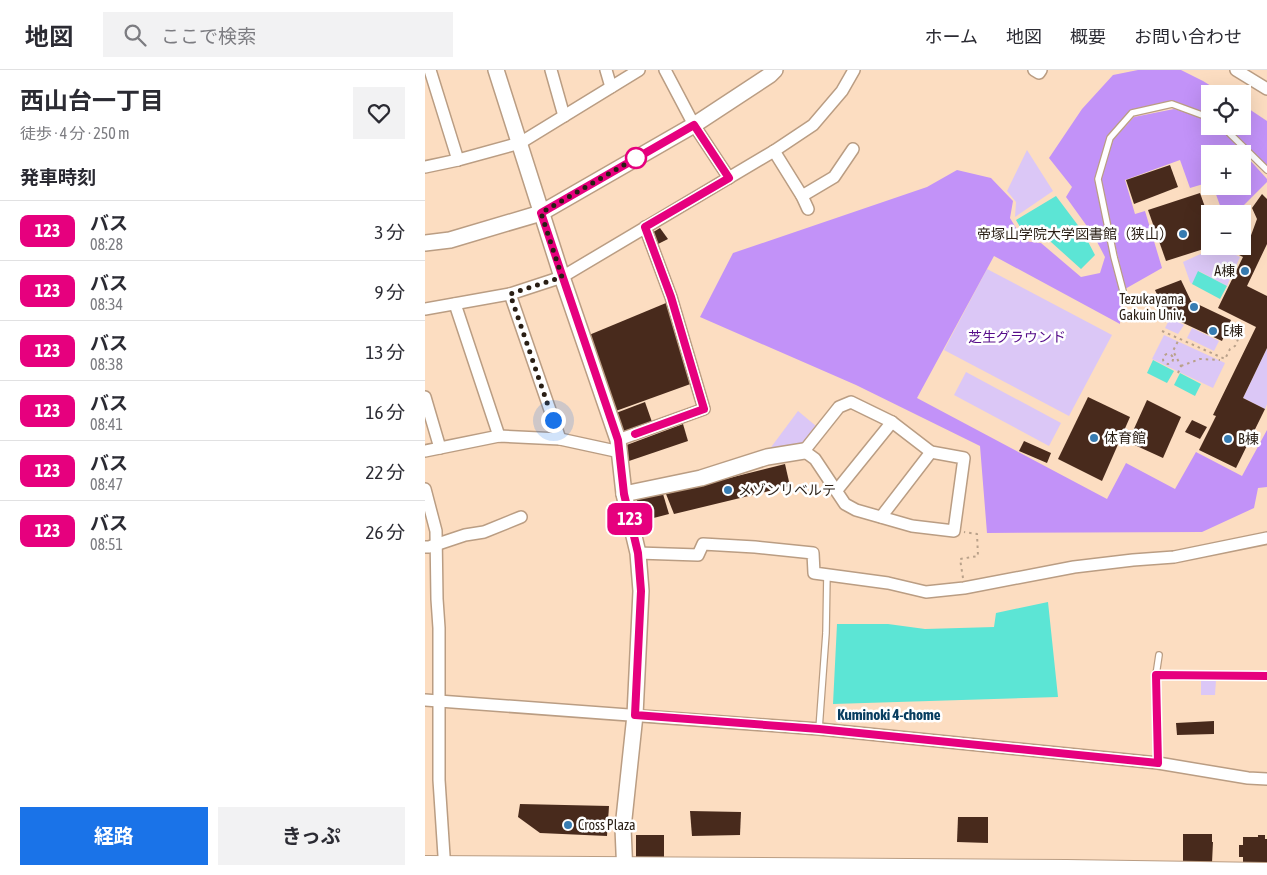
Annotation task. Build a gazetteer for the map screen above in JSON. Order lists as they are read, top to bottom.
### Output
{
  "districts": ["Kuminoki 4-chome"],
  "parks": ["芝生グラウンド"],
  "places": [
    "帝塚山学院大学図書館（狭山）",
    "A棟",
    "Tezukayama Gakuin Univ.",
    "E棟",
    "体育館",
    "B棟",
    "メゾンリベルテ",
    "Cross Plaza"
  ],
  "lines": ["bus line 123"],
  "page": {
    "header": "地図",
    "search": "ここで検索",
    "nav": [
      "ホーム",
      "地図",
      "概要",
      "お問い合わせ"
    ],
    "heading": [
      ["西山台一丁目", "徒歩 · 4 分 · 250 m"],
      "発車時刻"
    ],
    "on_map": "123",
    "map_buttons": ["+", "−"],
    "list": [
      {
        "mark": "123",
        "name": "バス",
        "note": "08:28",
        "value": "3 分"
      },
      {
        "mark": "123",
        "name": "バス",
        "note": "08:34",
        "value": "9 分"
      },
      {
        "mark": "123",
        "name": "バス",
        "note": "08:38",
        "value": "13 分"
      },
      {
        "mark": "123",
        "name": "バス",
        "note": "08:41",
        "value": "16 分"
      },
      {
        "mark": "123",
        "name": "バス",
        "note": "08:47",
        "value": "22 分"
      },
      {
        "mark": "123",
        "name": "バス",
        "note": "08:51",
        "value": "26 分"
      }
    ],
    "buttons": ["経路", "きっぷ"]
  }
}
